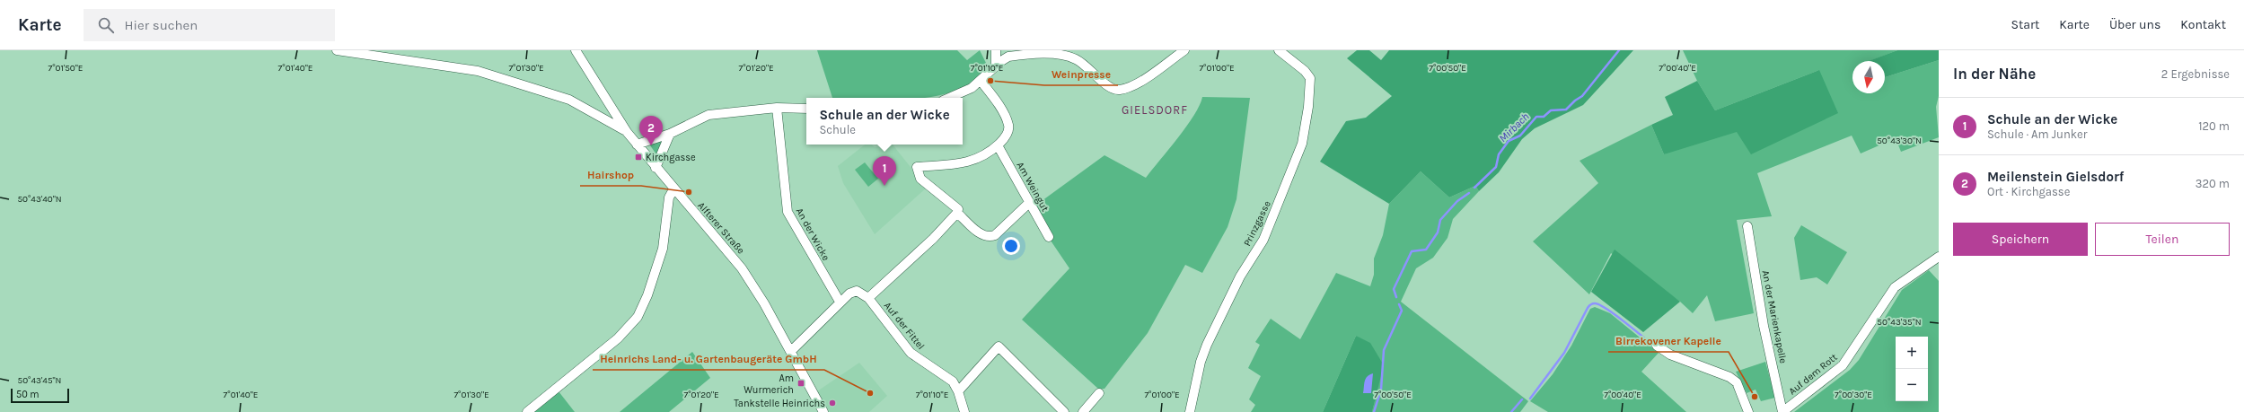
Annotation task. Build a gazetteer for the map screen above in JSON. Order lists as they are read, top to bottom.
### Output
{
  "streets": {
    "street": [
      "Am Weingut",
      "Prinzgasse",
      "Alfterer Straße",
      "An der Wicke",
      "An der Marienkapelle",
      "Auf der Fittel",
      "Auf dem Rott"
    ]
  },
  "crossings": [
    ["An der Marienkapelle", "Auf dem Rott"]
  ],
  "districts": ["GIELSDORF"],
  "water": ["Mirbach"],
  "places": {
    "other": [
      "Weinpresse",
      "Hairshop",
      "Heinrichs Land- u. Gartenbaugeräte GmbH",
      "Birrekovener Kapelle",
      "Tankstelle Heinrichs"
    ],
    "transit": ["Kirchgasse", "Am Wurmerich"]
  },
  "scale_bar": "50 m",
  "north": "bottom",
  "page": {
    "header": "Karte",
    "search": "Hier suchen",
    "nav": [
      "Start",
      "Karte",
      "Über uns",
      "Kontakt"
    ],
    "heading": ["In der Nähe", "2 Ergebnisse"],
    "list": [
      {
        "mark": "1",
        "name": "Schule an der Wicke",
        "note": "Schule · Am Junker",
        "value": "120 m"
      },
      {
        "mark": "2",
        "name": "Meilenstein Gielsdorf",
        "note": "Ort · Kirchgasse",
        "value": "320 m"
      }
    ],
    "popup": ["Schule an der Wicke", "Schule"],
    "pins": ["2", "1"],
    "buttons": ["Speichern", "Teilen"],
    "map_buttons": ["+", "−"],
    "scale": "50 m"
  },
  "coordinates": [
    "7°01'10\"E",
    "7°01'00\"E",
    "7°00'50\"E",
    "7°00'40\"E",
    "7°01'50\"E",
    "7°01'40\"E",
    "7°01'30\"E",
    "7°01'20\"E",
    "50°43'30\"N",
    "50°43'40\"N",
    "50°43'35\"N",
    "50°43'45\"N",
    "7°00'30\"E"
  ]
}
